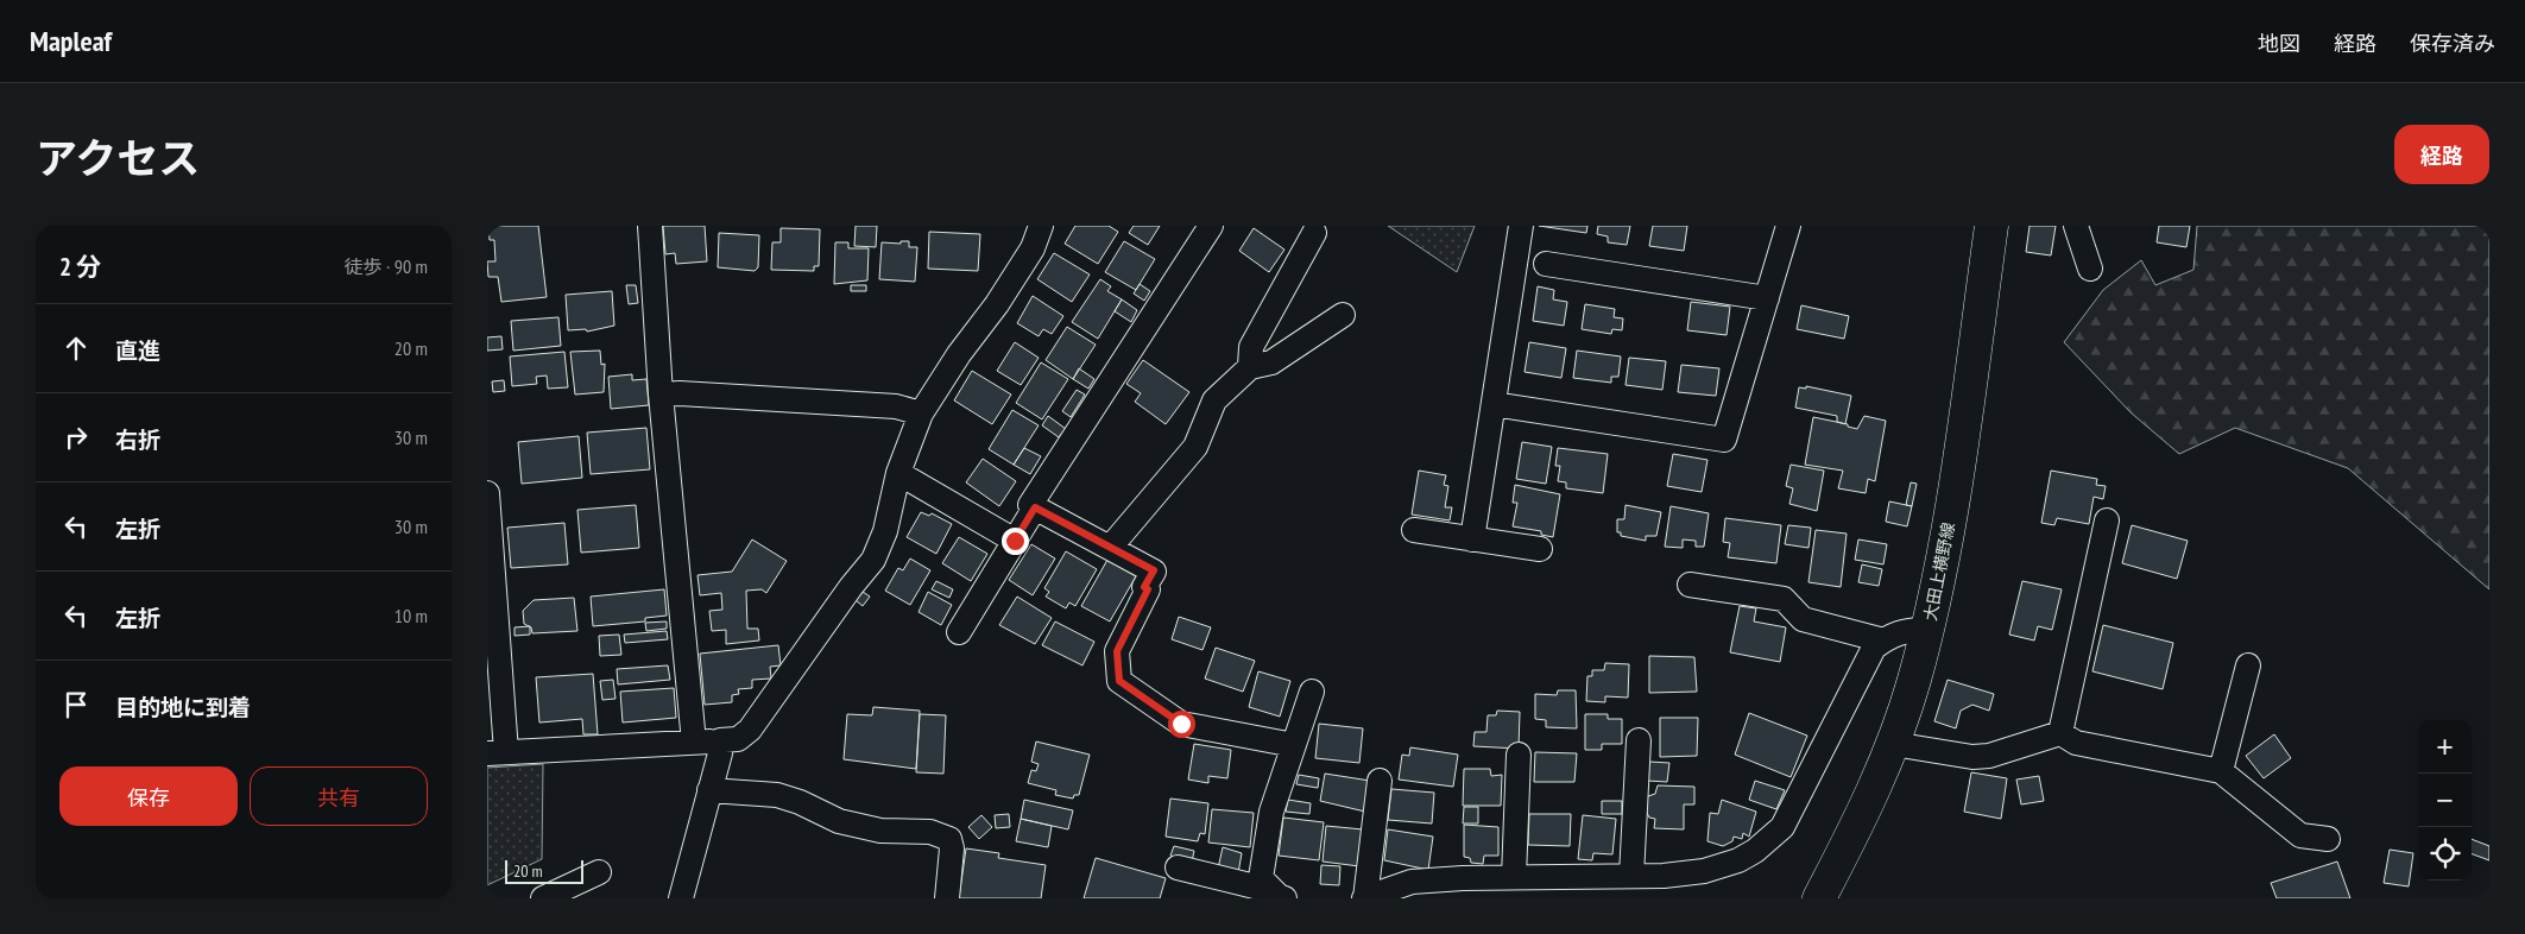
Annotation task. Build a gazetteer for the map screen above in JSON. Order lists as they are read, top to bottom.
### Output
{
  "streets": {
    "main road": ["大田上横野線"]
  },
  "scale_bar": "20 m",
  "page": {
    "header": "Mapleaf",
    "nav": ["地図", "経路", "保存済み"],
    "title": "アクセス",
    "buttons": [
      "経路",
      ["保存", "共有"]
    ],
    "heading": ["2 分", "徒歩 · 90 m"],
    "list": [
      ["直進", "20 m"],
      ["右折", "30 m"],
      ["左折", "30 m"],
      ["左折", "10 m"],
      "目的地に到着"
    ],
    "map_buttons": ["+", "−"],
    "scale": "20 m"
  }
}
